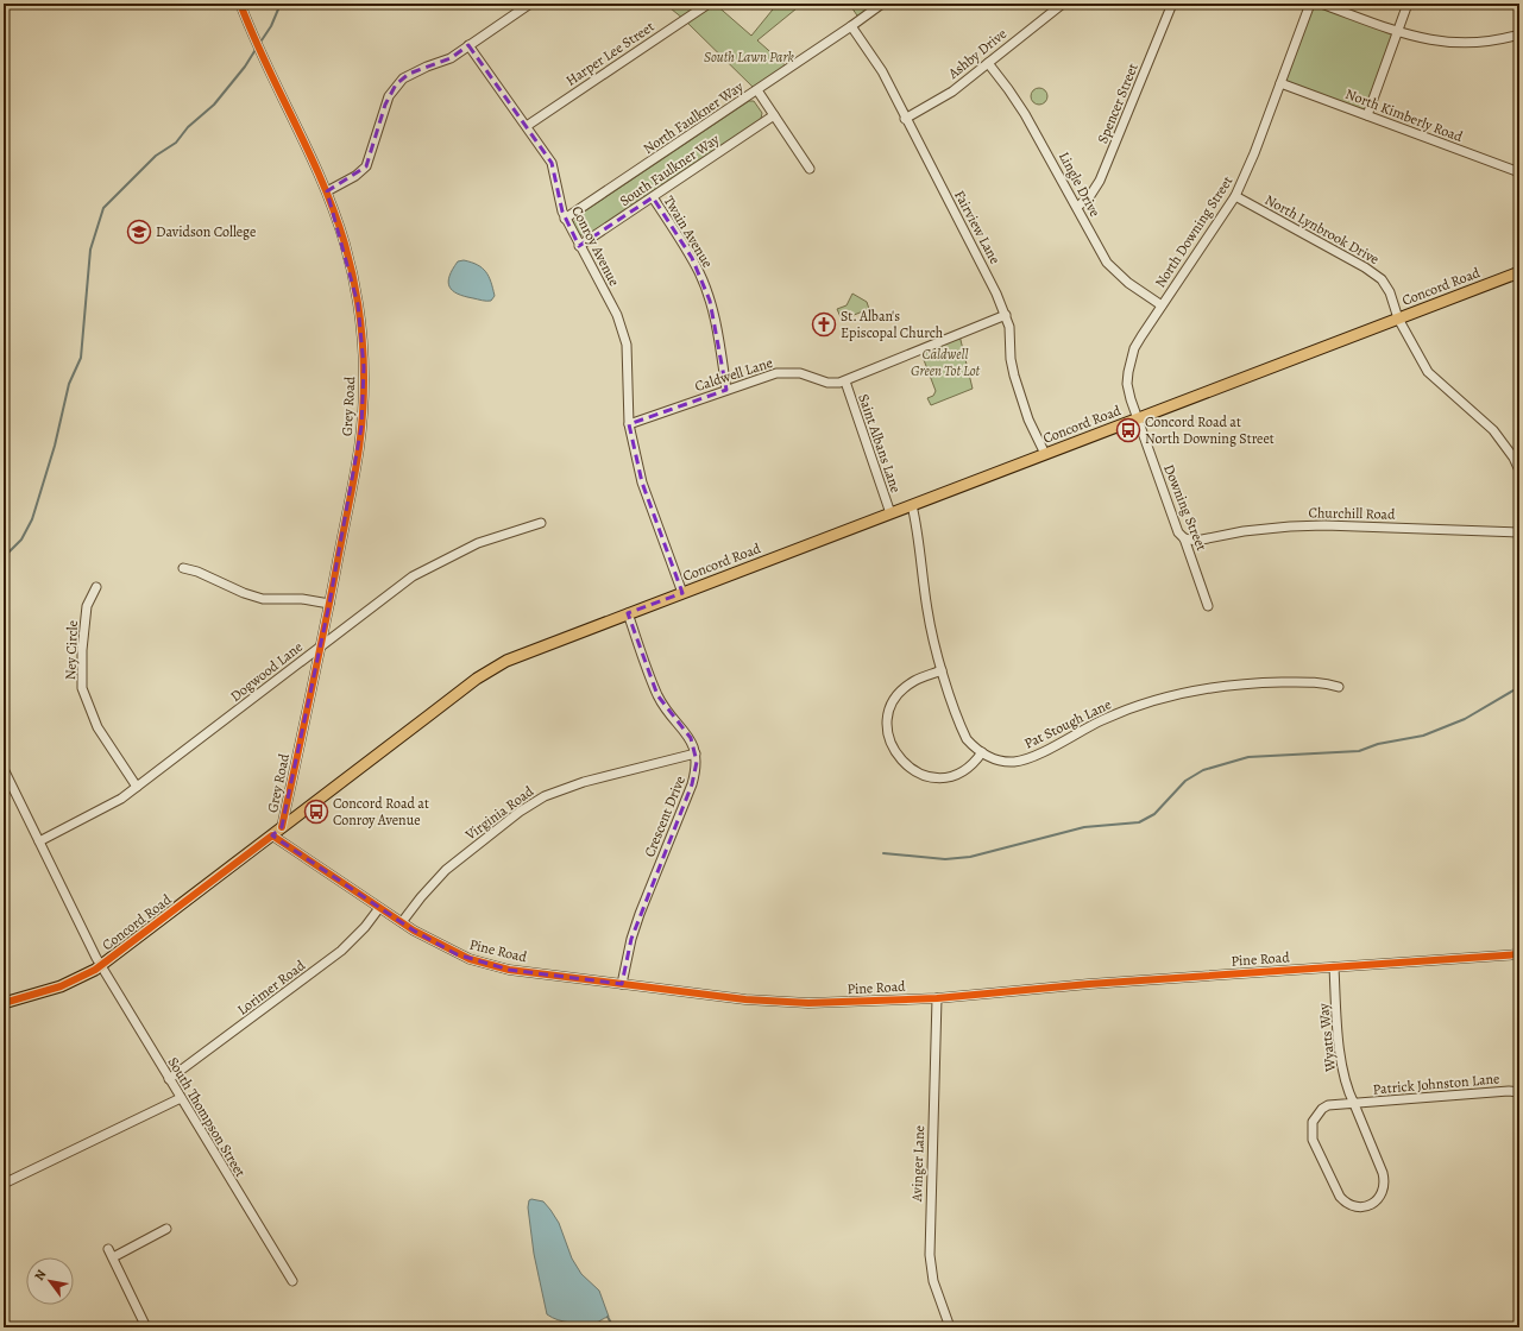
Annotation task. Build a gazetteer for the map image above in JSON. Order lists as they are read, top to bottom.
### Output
{
  "streets": {
    "main road": ["Concord Road"],
    "street": [
      "Harper Lee Street",
      "Ashby Drive",
      "Spencer Street",
      "North Kimberly Road",
      "North Faulkner Way",
      "South Faulkner Way",
      "Lingle Drive",
      "Fairview Lane",
      "North Lynbrook Drive",
      "Twain Avenue",
      "North Downing Street",
      "Conroy Avenue",
      "Caldwell Lane",
      "Grey Road",
      "Saint Albans Lane",
      "Downing Street",
      "Churchill Road",
      "Ney Circle",
      "Dogwood Lane",
      "Pat Stough Lane",
      "Virginia Road",
      "Crescent Drive",
      "Pine Road",
      "Lorimer Road",
      "Wyatts Way",
      "Patrick Johnston Lane",
      "South Thompson Street",
      "Avinger Lane"
    ]
  },
  "crossings": [
    ["Harper Lee Street", "Conroy Avenue"],
    ["Ashby Drive", "Lingle Drive"],
    ["Ashby Drive", "Fairview Lane"],
    ["Spencer Street", "Lingle Drive"],
    ["North Kimberly Road", "North Downing Street"],
    ["North Faulkner Way", "Fairview Lane"],
    ["North Faulkner Way", "Conroy Avenue"],
    ["South Faulkner Way", "Twain Avenue"],
    ["South Faulkner Way", "Conroy Avenue"],
    ["Lingle Drive", "North Downing Street"],
    ["Fairview Lane", "Concord Road"],
    ["Fairview Lane", "Caldwell Lane"],
    ["North Lynbrook Drive", "North Downing Street"],
    ["North Lynbrook Drive", "Concord Road"],
    ["Twain Avenue", "Caldwell Lane"],
    ["North Downing Street", "Concord Road"],
    ["North Downing Street", "Downing Street"],
    ["Conroy Avenue", "Concord Road"],
    ["Conroy Avenue", "Caldwell Lane"],
    ["Concord Road", "Grey Road"],
    ["Concord Road", "Saint Albans Lane"],
    ["Concord Road", "Downing Street"],
    ["Concord Road", "Pat Stough Lane"],
    ["Concord Road", "Crescent Drive"],
    ["Concord Road", "Pine Road"],
    ["Concord Road", "South Thompson Street"],
    ["Caldwell Lane", "Saint Albans Lane"],
    ["Grey Road", "Dogwood Lane"],
    ["Downing Street", "Churchill Road"],
    ["Ney Circle", "Dogwood Lane"],
    ["Dogwood Lane", "South Thompson Street"],
    ["Virginia Road", "Crescent Drive"],
    ["Virginia Road", "Pine Road"],
    ["Crescent Drive", "Pine Road"],
    ["Pine Road", "Lorimer Road"],
    ["Pine Road", "Wyatts Way"],
    ["Pine Road", "Avinger Lane"],
    ["Lorimer Road", "South Thompson Street"],
    ["Wyatts Way", "Patrick Johnston Lane"]
  ],
  "parks": ["South Lawn Park", "Caldwell Green Tot Lot"],
  "places": {
    "school or university": ["Davidson College"],
    "church": ["St. Alban's Episcopal Church"],
    "bus stop": ["Concord Road at North Downing Street", "Concord Road at Conroy Avenue"]
  },
  "north": "top left"
}
